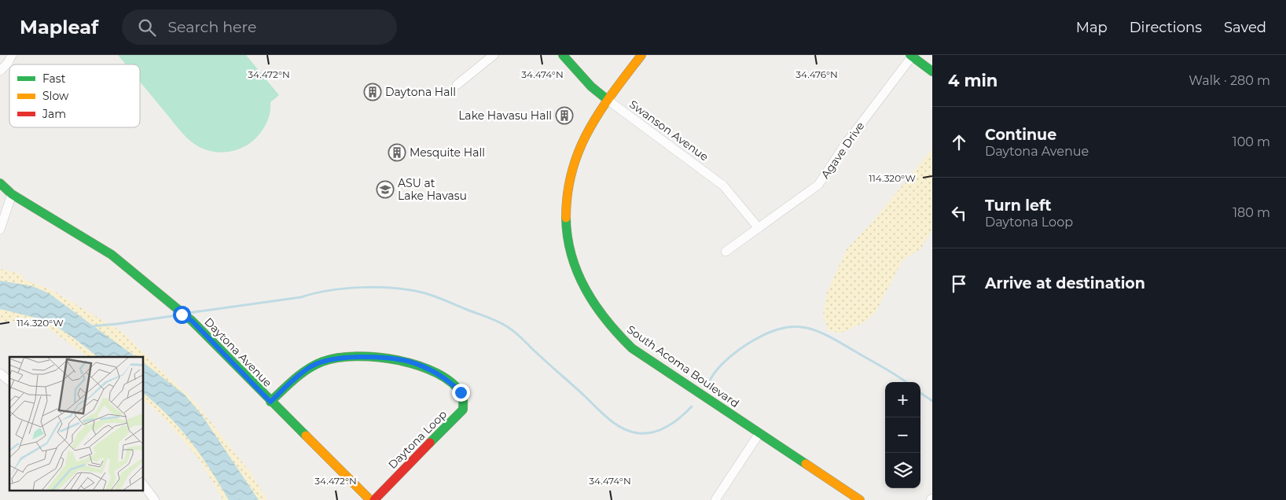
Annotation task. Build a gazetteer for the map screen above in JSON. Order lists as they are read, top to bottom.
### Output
{
  "streets": {
    "street": [
      "Swanson Avenue",
      "Agave Drive",
      "Daytona Avenue",
      "South Acoma Boulevard",
      "Daytona Loop"
    ]
  },
  "crossings": [
    ["Swanson Avenue", "Agave Drive"],
    ["Swanson Avenue", "South Acoma Boulevard"],
    ["Daytona Avenue", "Daytona Loop"]
  ],
  "places": {
    "building": ["Daytona Hall", "Lake Havasu Hall", "Mesquite Hall"],
    "school or university": ["ASU at Lake Havasu"]
  },
  "legend": ["Fast", "Slow", "Jam"],
  "page": {
    "header": "Mapleaf",
    "search": "Search here",
    "nav": ["Map", "Directions", "Saved"],
    "heading": ["4 min", "Walk · 280 m"],
    "list": [
      ["Continue", "Daytona Avenue", "100 m"],
      ["Turn left", "Daytona Loop", "180 m"],
      "Arrive at destination"
    ],
    "map_buttons": ["+", "−"]
  },
  "coordinates": [
    "34.476°N",
    "34.472°N",
    "34.474°N",
    "114.320°W"
  ]
}
